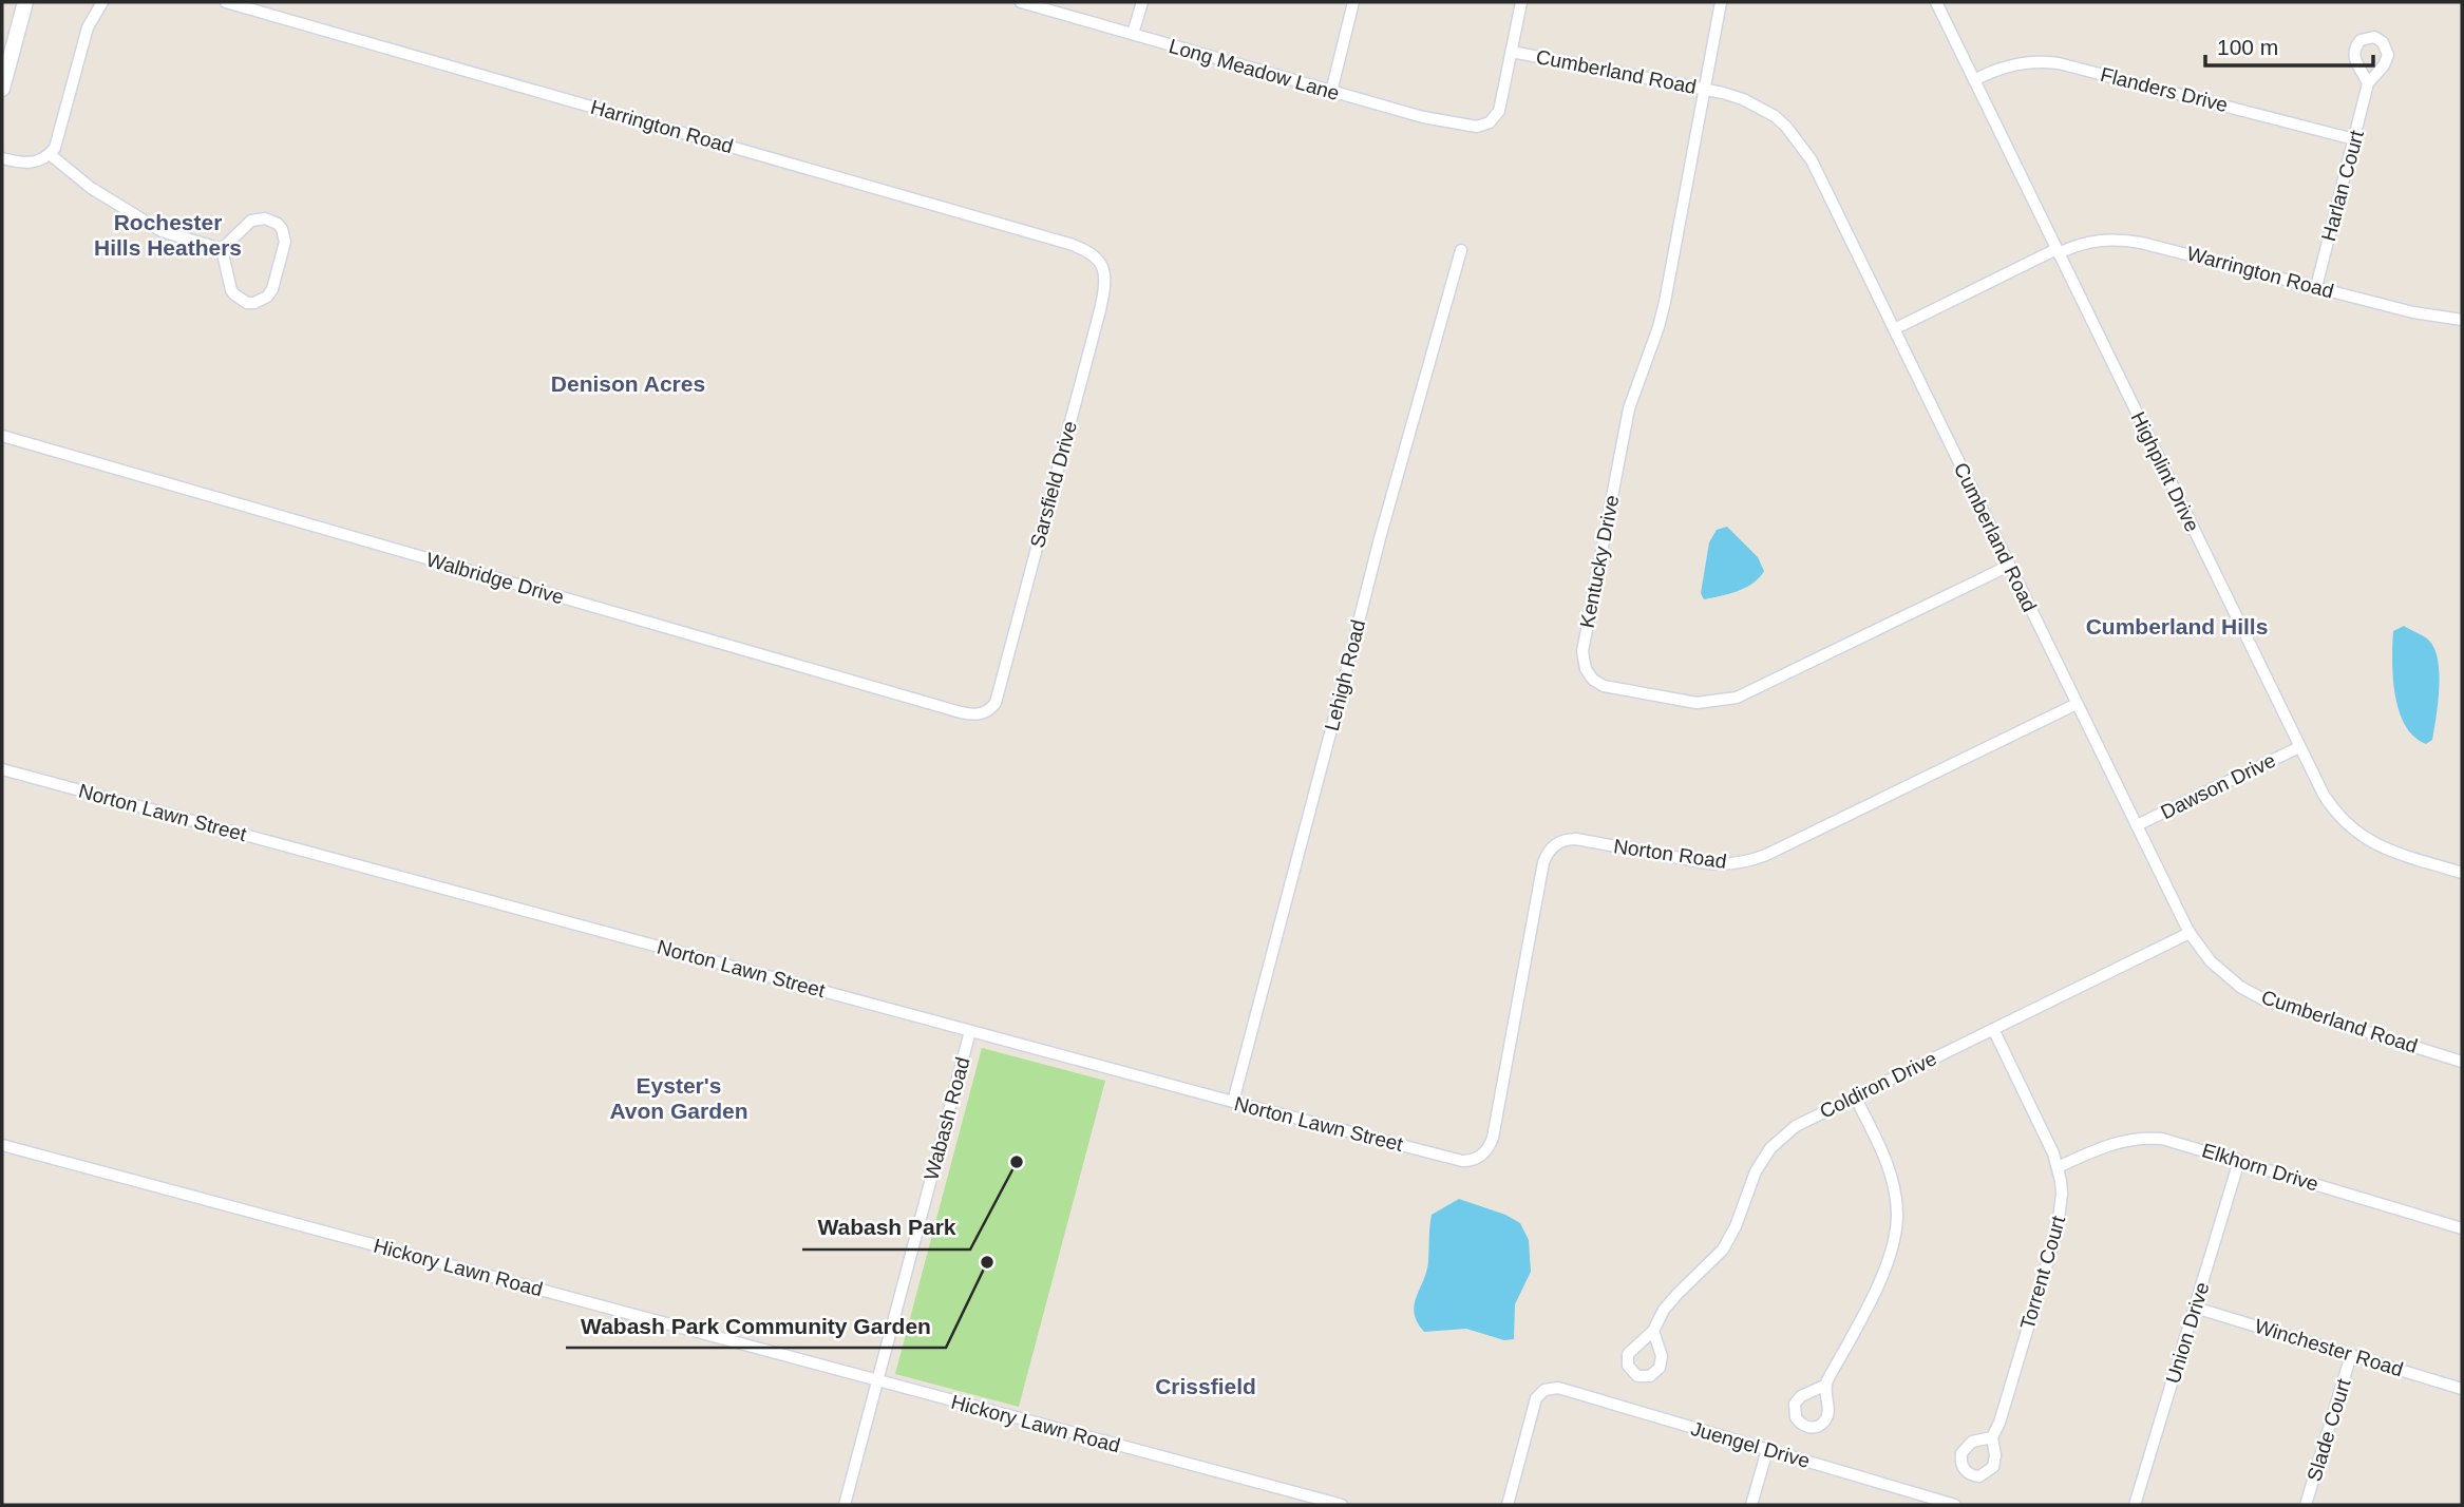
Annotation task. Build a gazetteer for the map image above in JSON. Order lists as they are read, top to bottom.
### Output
{
  "streets": {
    "street": [
      "Long Meadow Lane",
      "Cumberland Road",
      "Flanders Drive",
      "Harrington Road",
      "Harlan Court",
      "Warrington Road",
      "Highplint Drive",
      "Sarsfield Drive",
      "Kentucky Drive",
      "Walbridge Drive",
      "Lehigh Road",
      "Dawson Drive",
      "Norton Lawn Street",
      "Norton Road",
      "Coldiron Drive",
      "Wabash Road",
      "Elkhorn Drive",
      "Hickory Lawn Road",
      "Torrent Court",
      "Union Drive",
      "Winchester Road",
      "Slade Court",
      "Juengel Drive"
    ]
  },
  "crossings": [
    ["Long Meadow Lane", "Cumberland Road"],
    ["Cumberland Road", "Warrington Road"],
    ["Cumberland Road", "Kentucky Drive"],
    ["Cumberland Road", "Dawson Drive"],
    ["Cumberland Road", "Norton Road"],
    ["Cumberland Road", "Coldiron Drive"],
    ["Flanders Drive", "Harlan Court"],
    ["Flanders Drive", "Highplint Drive"],
    ["Harrington Road", "Sarsfield Drive"],
    ["Harlan Court", "Warrington Road"],
    ["Warrington Road", "Highplint Drive"],
    ["Highplint Drive", "Dawson Drive"],
    ["Sarsfield Drive", "Walbridge Drive"],
    ["Lehigh Road", "Norton Lawn Street"],
    ["Norton Lawn Street", "Norton Road"],
    ["Norton Lawn Street", "Wabash Road"],
    ["Coldiron Drive", "Torrent Court"],
    ["Wabash Road", "Hickory Lawn Road"],
    ["Elkhorn Drive", "Torrent Court"],
    ["Elkhorn Drive", "Union Drive"],
    ["Union Drive", "Winchester Road"],
    ["Winchester Road", "Slade Court"]
  ],
  "districts": [
    "Rochester Hills Heathers",
    "Denison Acres",
    "Cumberland Hills",
    "Eyster's Avon Garden",
    "Crissfield"
  ],
  "places": ["Wabash Park", "Wabash Park Community Garden"],
  "scale_bar": "100 m"
}
